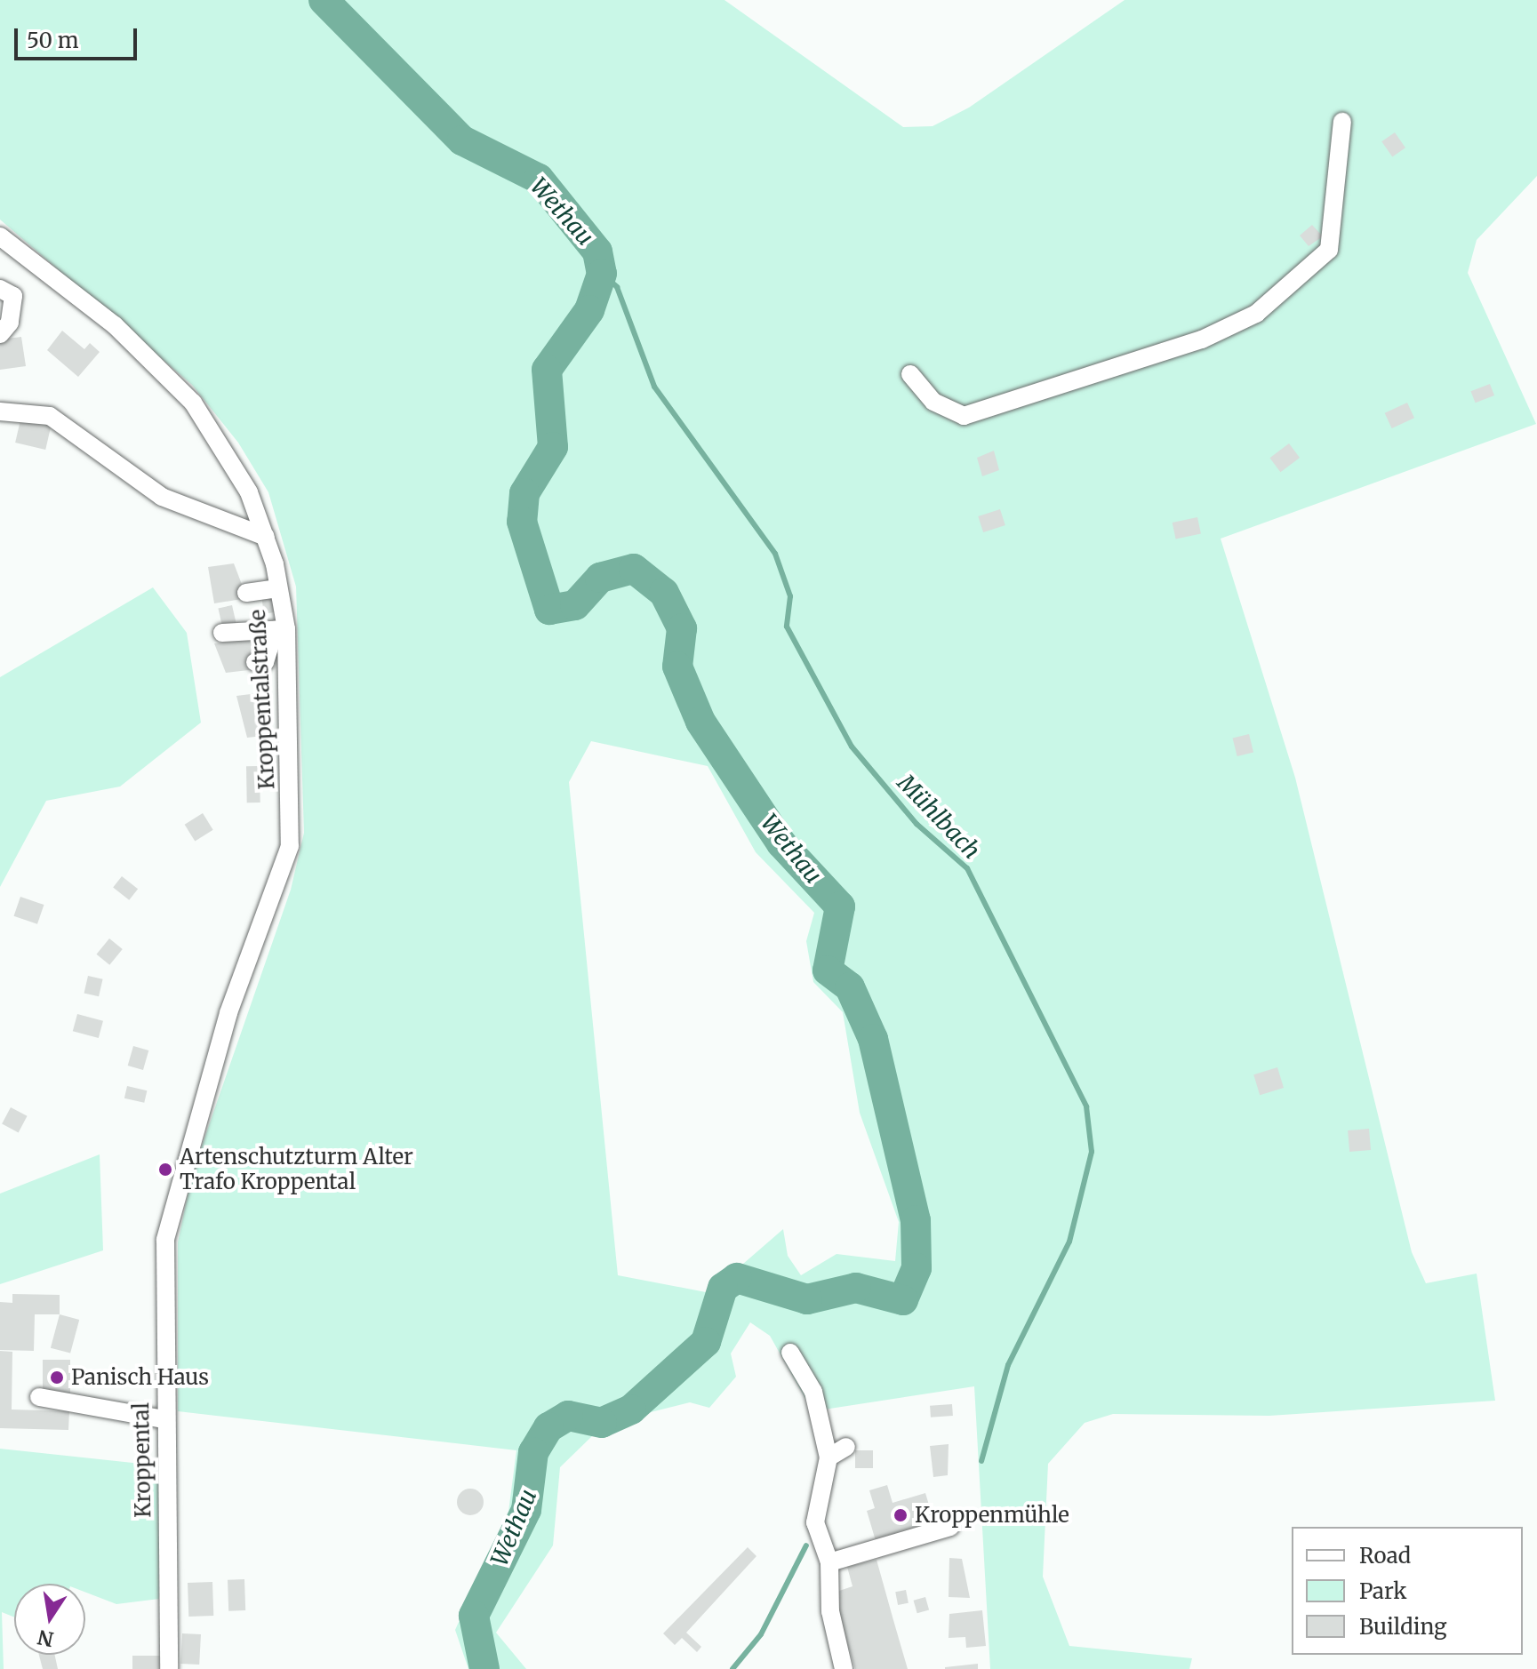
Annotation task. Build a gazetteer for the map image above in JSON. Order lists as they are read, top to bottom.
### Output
{
  "streets": {
    "street": ["Kroppentalstraße", "Kroppental"]
  },
  "crossings": [
    ["Kroppentalstraße", "Kroppental"]
  ],
  "water": ["Wethau", "Mühlbach"],
  "places": ["Artenschutzturm Alter Trafo Kroppental", "Panisch Haus", "Kroppenmühle"],
  "legend": ["Road", "Park", "Building"],
  "scale_bar": "50 m",
  "north": "bottom"
}
